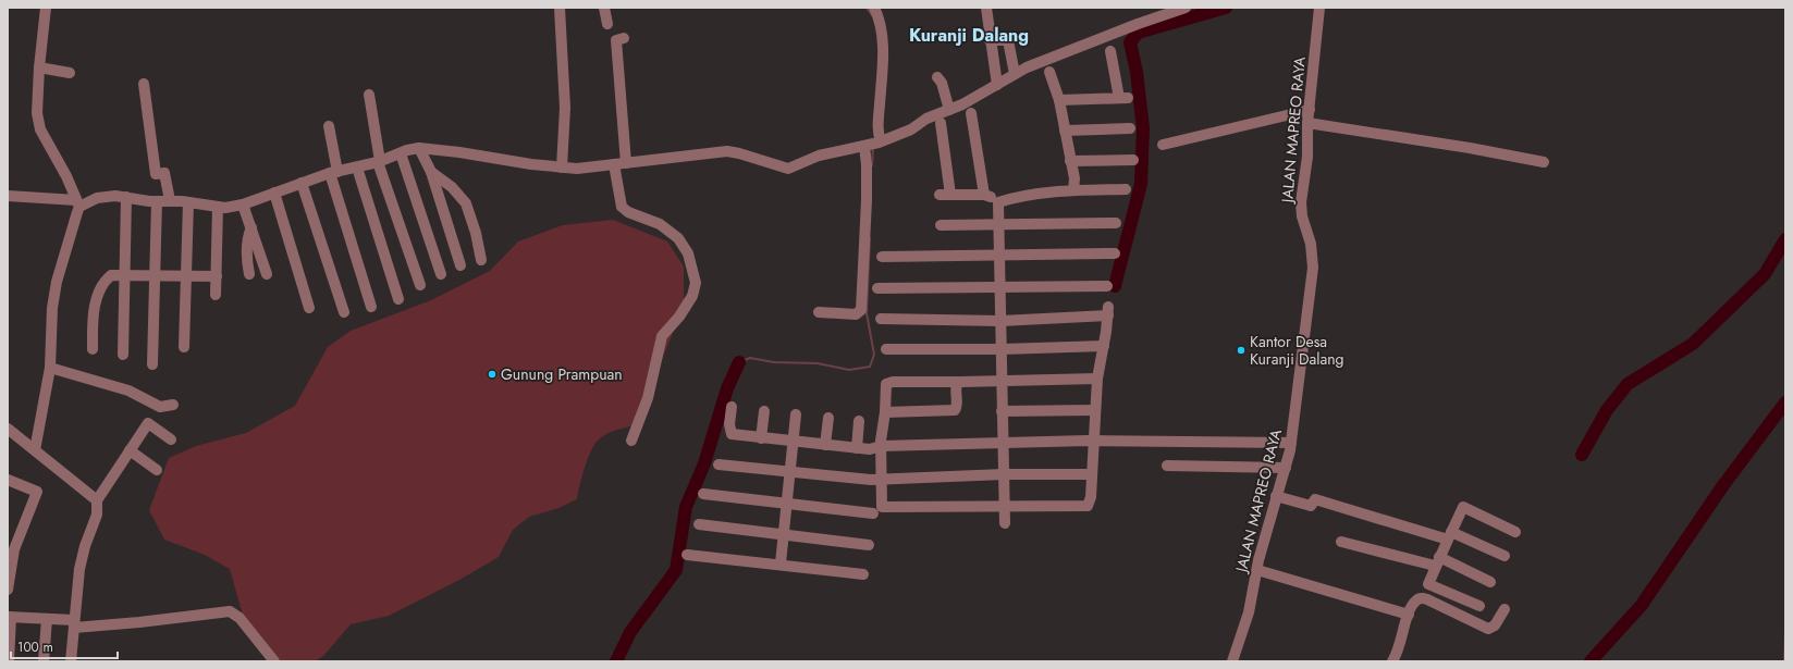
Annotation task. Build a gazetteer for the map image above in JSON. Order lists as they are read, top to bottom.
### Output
{
  "streets": {
    "street": ["JALAN MAPREO RAYA"]
  },
  "districts": ["Kuranji Dalang"],
  "places": ["Kantor Desa Kuranji Dalang", "Gunung Prampuan"],
  "scale_bar": "100 m"
}
